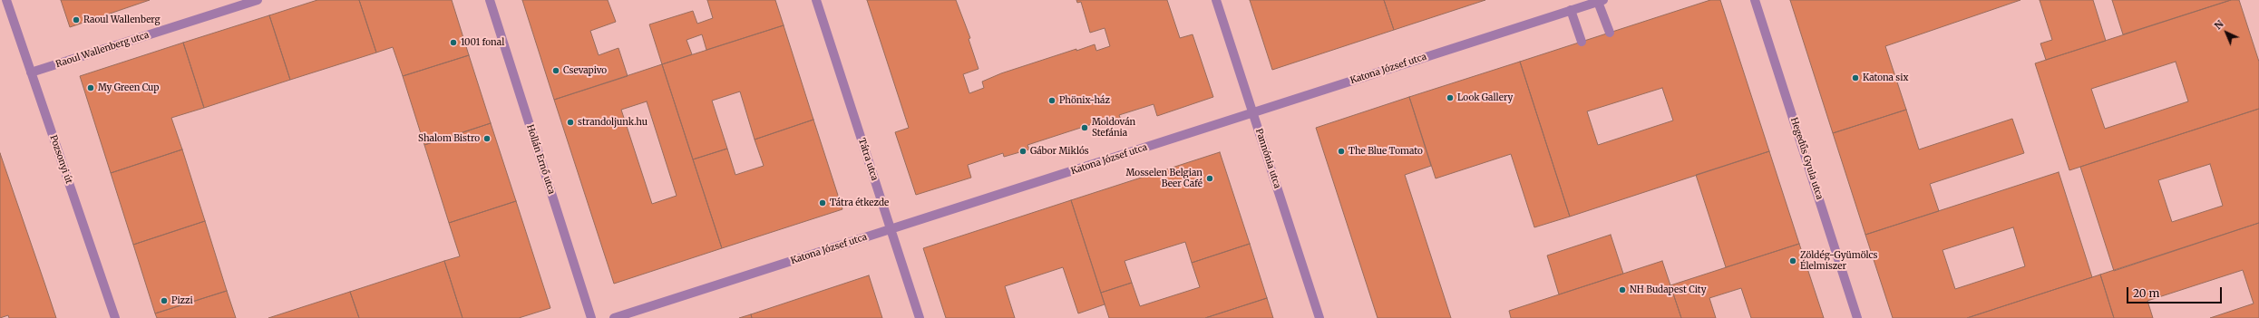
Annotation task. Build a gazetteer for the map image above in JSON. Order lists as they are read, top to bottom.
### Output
{
  "streets": {
    "street": [
      "Raoul Wallenberg utca",
      "Katona József utca",
      "Pannónia utca",
      "Hegedűs Gyula utca",
      "Pozsonyi út",
      "Hollán Ernő utca",
      "Tátra utca"
    ]
  },
  "crossings": [
    ["Raoul Wallenberg utca", "Pozsonyi út"],
    ["Katona József utca", "Pannónia utca"],
    ["Katona József utca", "Tátra utca"]
  ],
  "places": [
    "Raoul Wallenberg",
    "1001 fonal",
    "Csevapivo",
    "Katona six",
    "My Green Cup",
    "Look Gallery",
    "Phönix-ház",
    "strandoljunk.hu",
    "Moldován Stefánia",
    "Shalom Bistro",
    "Gábor Miklós",
    "The Blue Tomato",
    "Mosselen Belgian Beer Café",
    "Tátra étkezde",
    "Zöldég-Gyümölcs Élelmiszer",
    "NH Budapest City",
    "Pizzi"
  ],
  "scale_bar": "20 m",
  "north": "top left"
}
